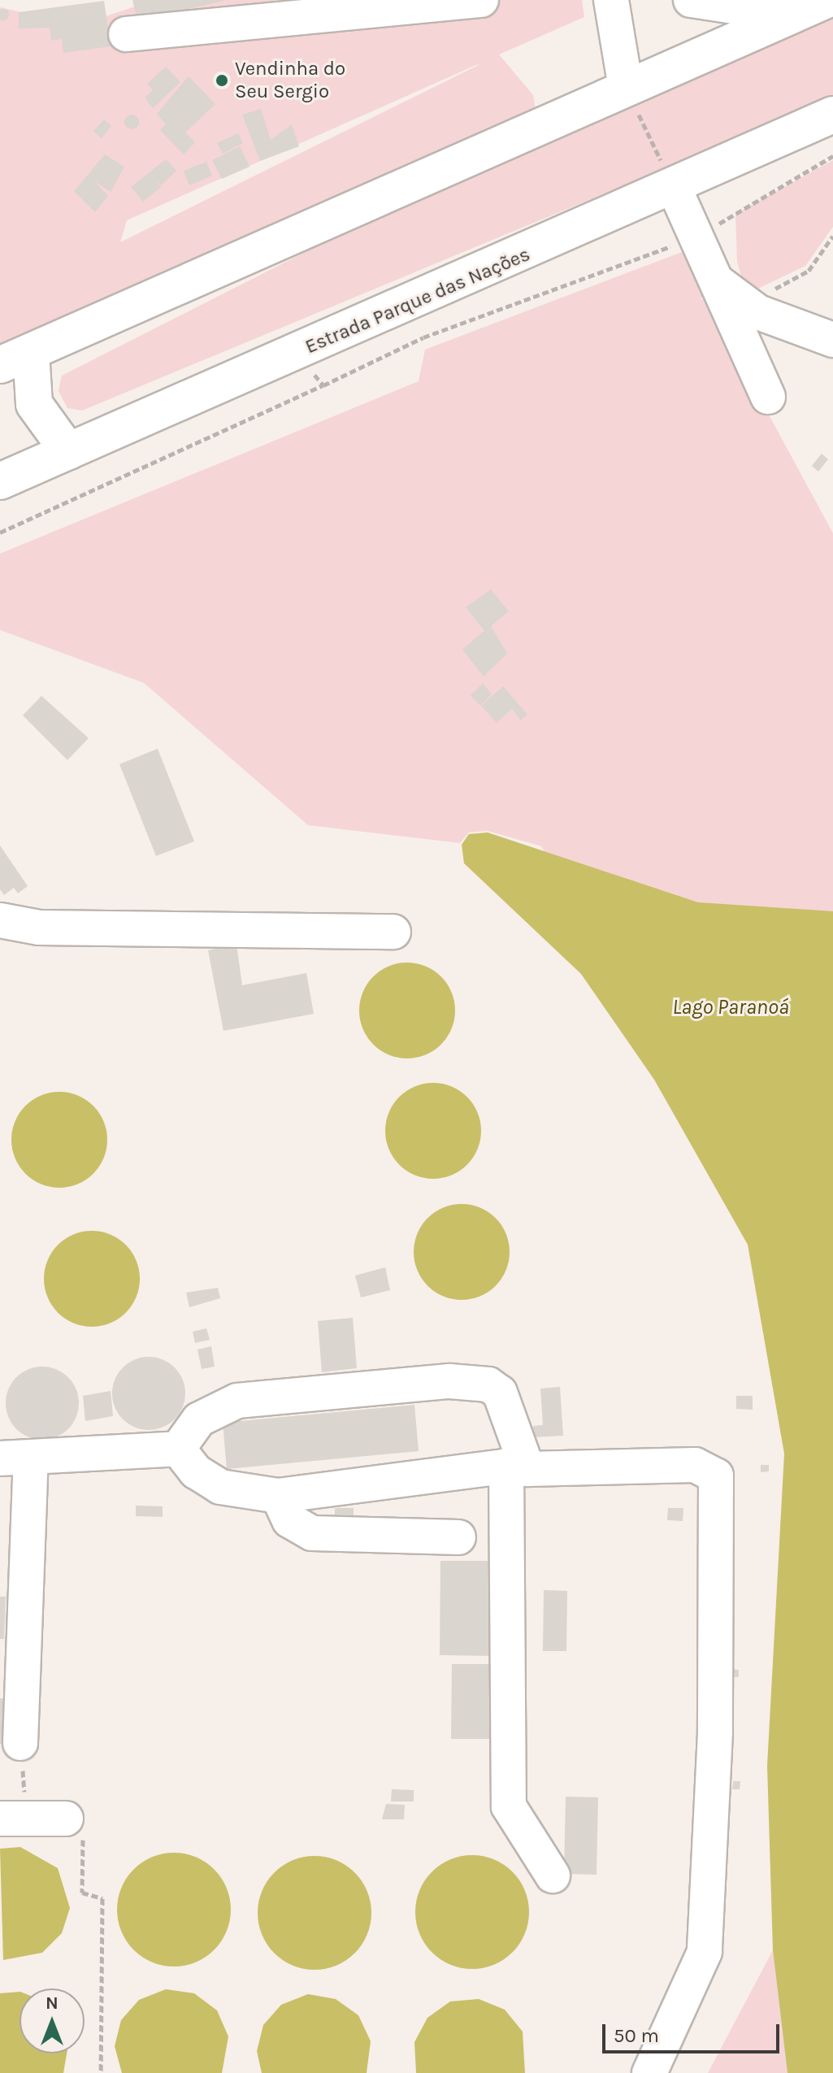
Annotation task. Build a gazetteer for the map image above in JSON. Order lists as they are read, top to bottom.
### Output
{
  "streets": {
    "highway": ["Estrada Parque das Nações"]
  },
  "water": ["Lago Paranoá"],
  "places": ["Vendinha do Seu Sergio"],
  "scale_bar": "50 m",
  "north": "top"
}
